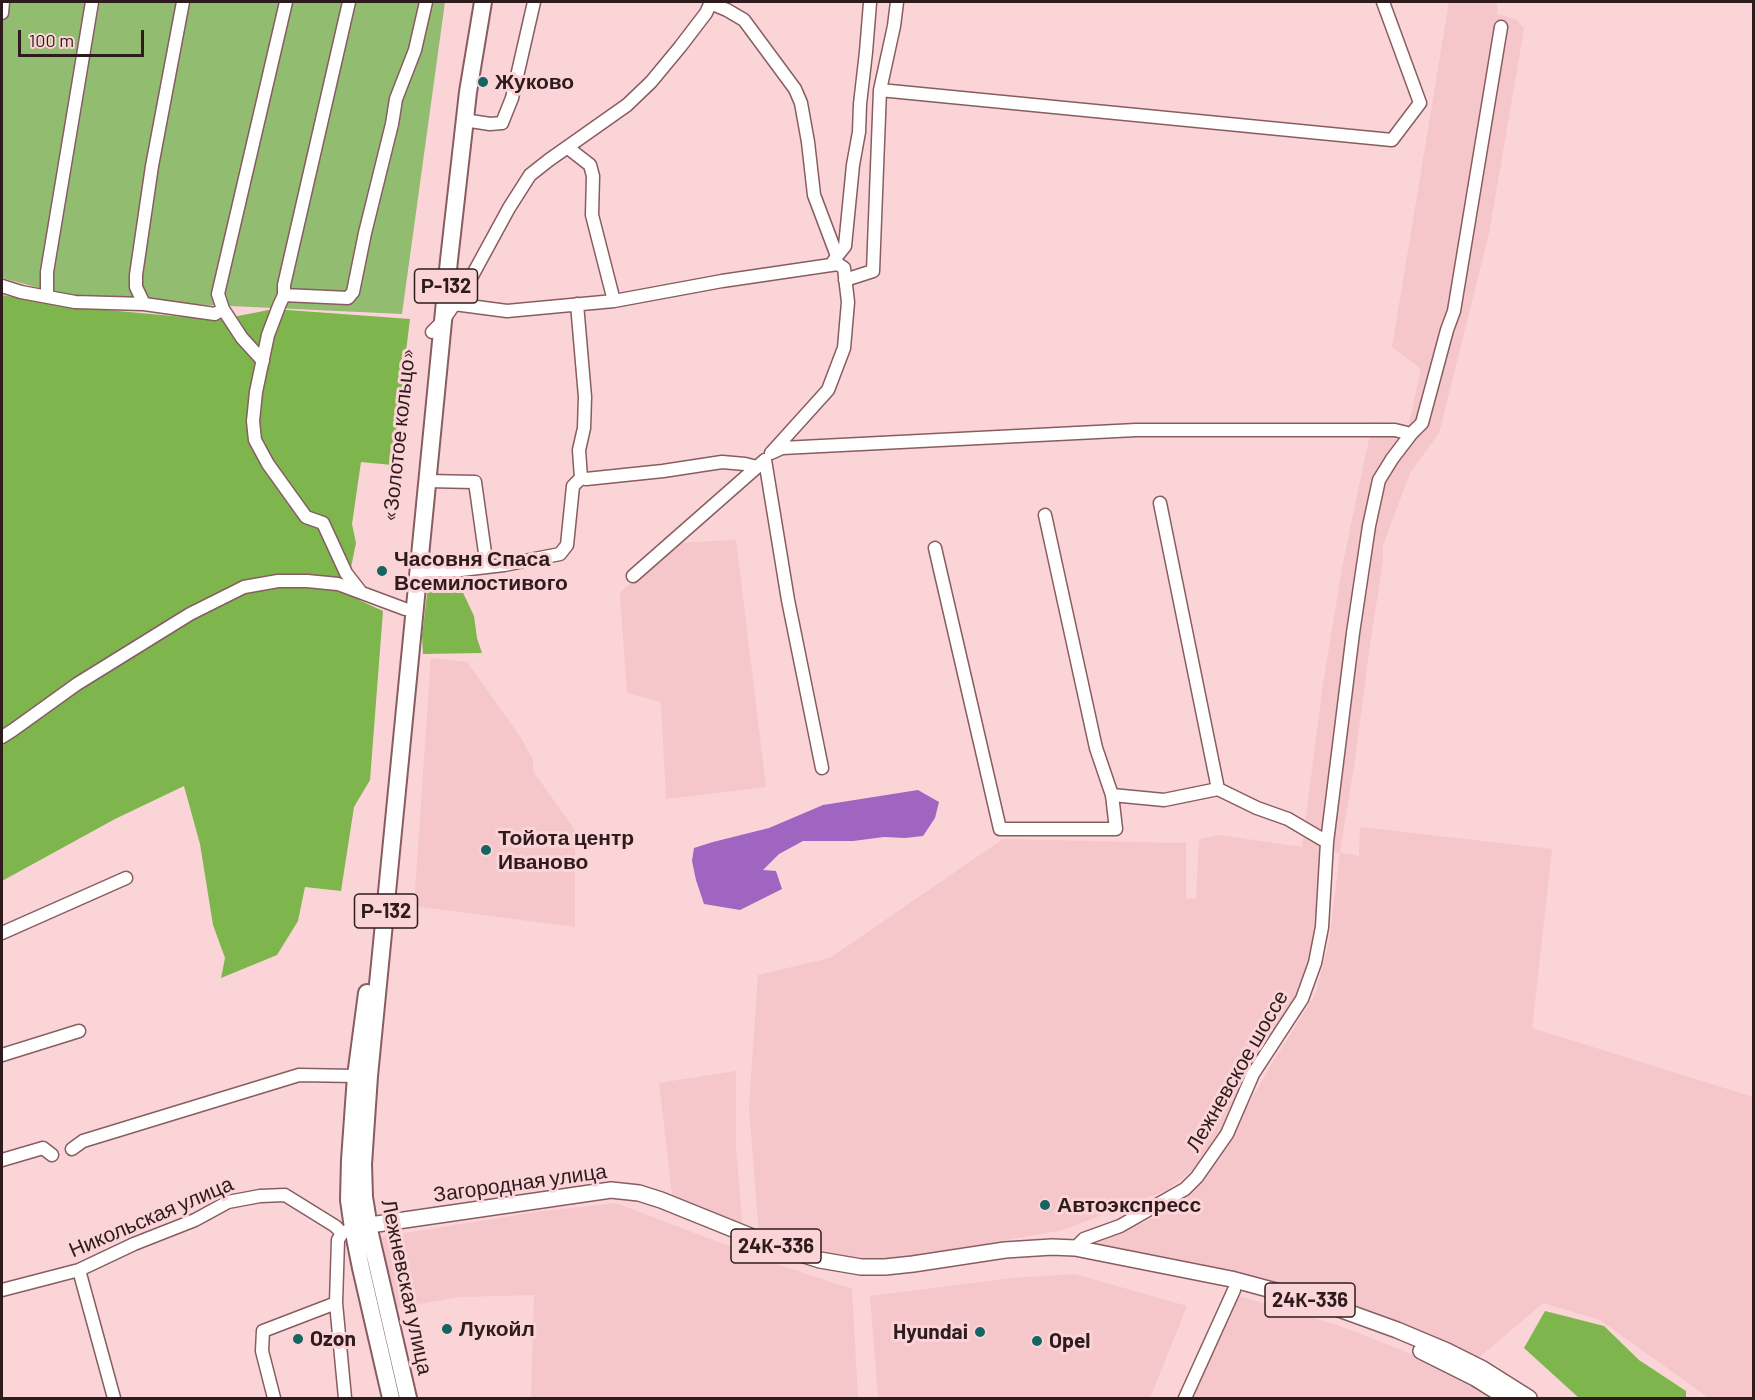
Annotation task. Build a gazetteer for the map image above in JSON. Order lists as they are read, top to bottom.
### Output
{
  "streets": {
    "highway": ["Р-132", "«Золотое кольцо»", "Лежневская улица"],
    "main road": ["Загородная улица", "24К-336"],
    "street": ["Лежневское шоссе", "Никольская улица"]
  },
  "crossings": [
    ["«Золотое кольцо»", "Лежневская улица"],
    ["Лежневское шоссе", "Загородная улица"],
    ["Лежневское шоссе", "24К-336"],
    ["Загородная улица", "Никольская улица"],
    ["Загородная улица", "24К-336"],
    ["Загородная улица", "Лежневская улица"],
    ["Никольская улица", "Лежневская улица"]
  ],
  "places": [
    "Жуково",
    "Часовня Спаса Всемилостивого",
    "Тойота центр Иваново",
    "Автоэкспресс",
    "Лукойл",
    "Hyundai",
    "Ozon",
    "Opel"
  ],
  "scale_bar": "100 m"
}
